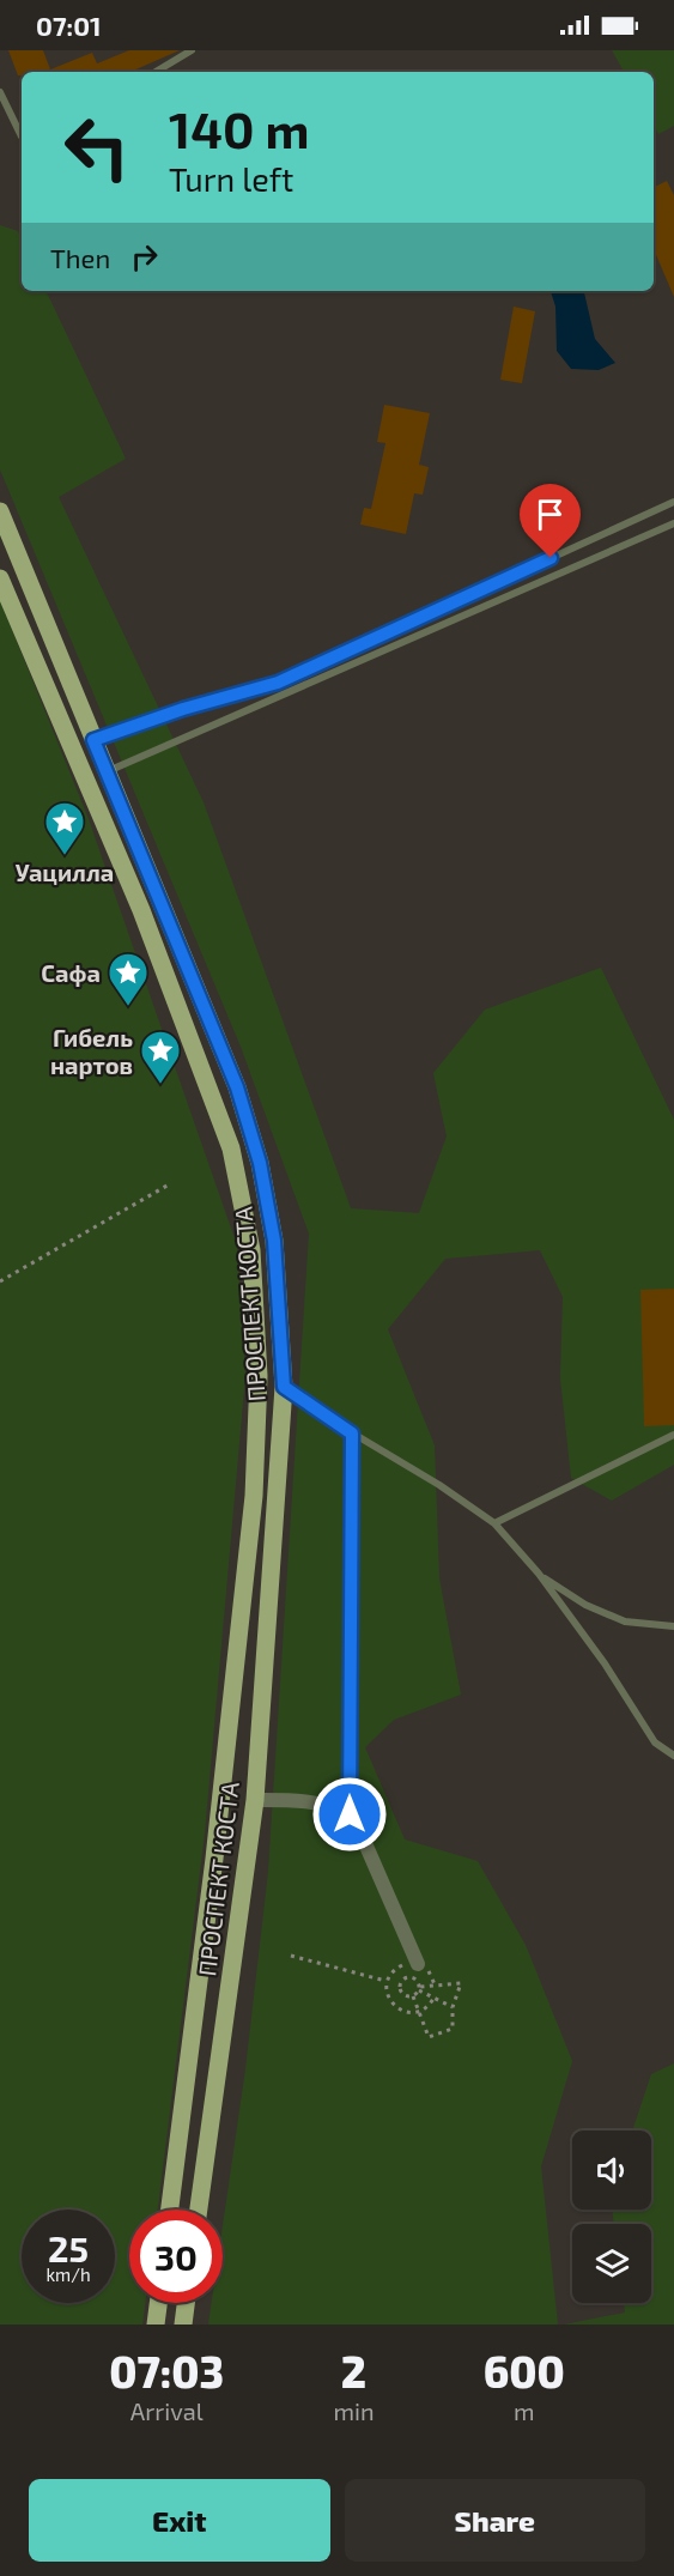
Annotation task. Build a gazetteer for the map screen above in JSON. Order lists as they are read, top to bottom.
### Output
{
  "streets": {
    "main road": ["ПРОСПЕКТ КОСТА"]
  },
  "places": {
    "place": ["Уацилла", "Сафа", "Гибель нартов"]
  },
  "page": {
    "status": "07:01",
    "turn": ["140 m", "Turn left"],
    "then": "Then",
    "speed": "25 km/h",
    "limit": "30",
    "eta": [
      "07:03",
      "Arrival",
      "2",
      "min",
      "600",
      "m"
    ],
    "buttons": ["Exit", "Share"]
  }
}
